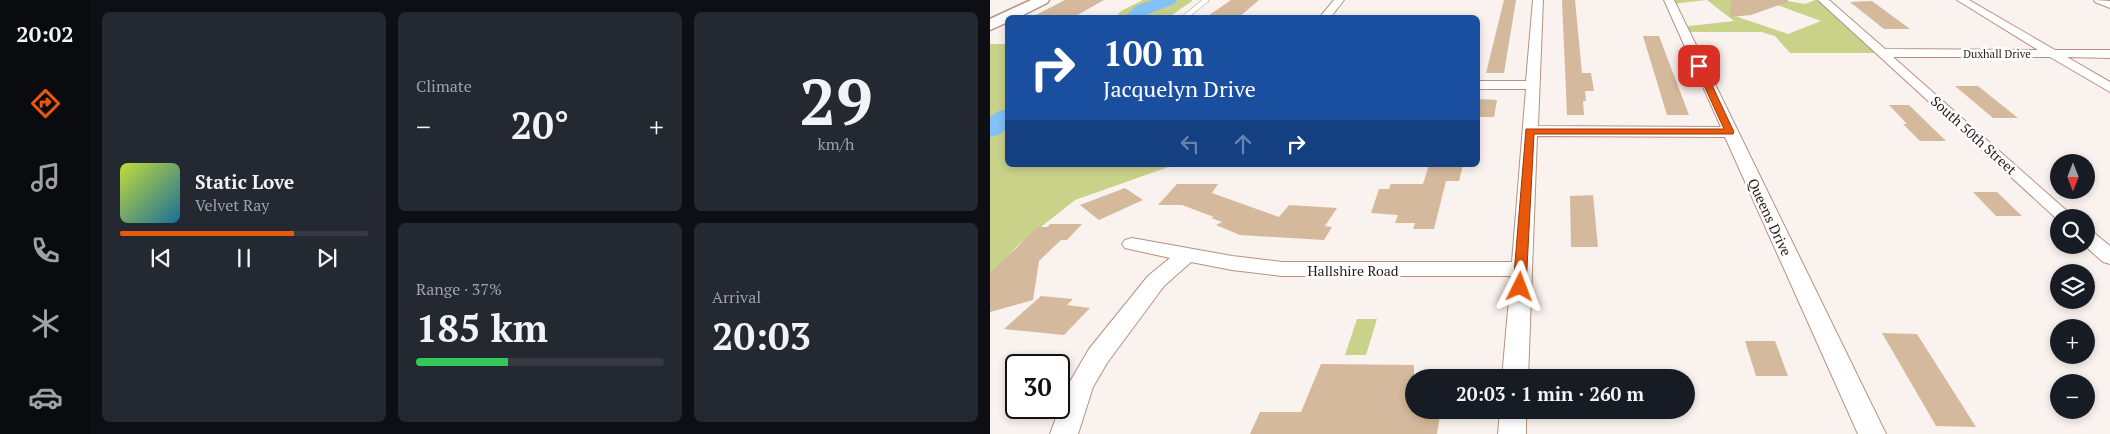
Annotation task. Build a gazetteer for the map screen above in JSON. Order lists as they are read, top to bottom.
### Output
{
  "streets": {
    "street": [
      "Duxhall Drive",
      "South 50th Street",
      "Queens Drive",
      "Hallshire Road"
    ]
  },
  "crossings": [
    ["Duxhall Drive", "South 50th Street"]
  ],
  "north": "bottom",
  "page": {
    "tabs": "20:02",
    "tile": [
      "Climate",
      ["29", "km/h"],
      ["Range · 37%", "185 km"],
      ["Arrival", "20:03"]
    ],
    "turn": ["100 m", "Jacquelyn Drive"],
    "heat": ["−", "20°", "+"],
    "map_buttons": ["+", "−"],
    "song": ["Static Love", "Velvet Ray"],
    "limit": "30",
    "trip": "20:03 · 1 min · 260 m"
  }
}
